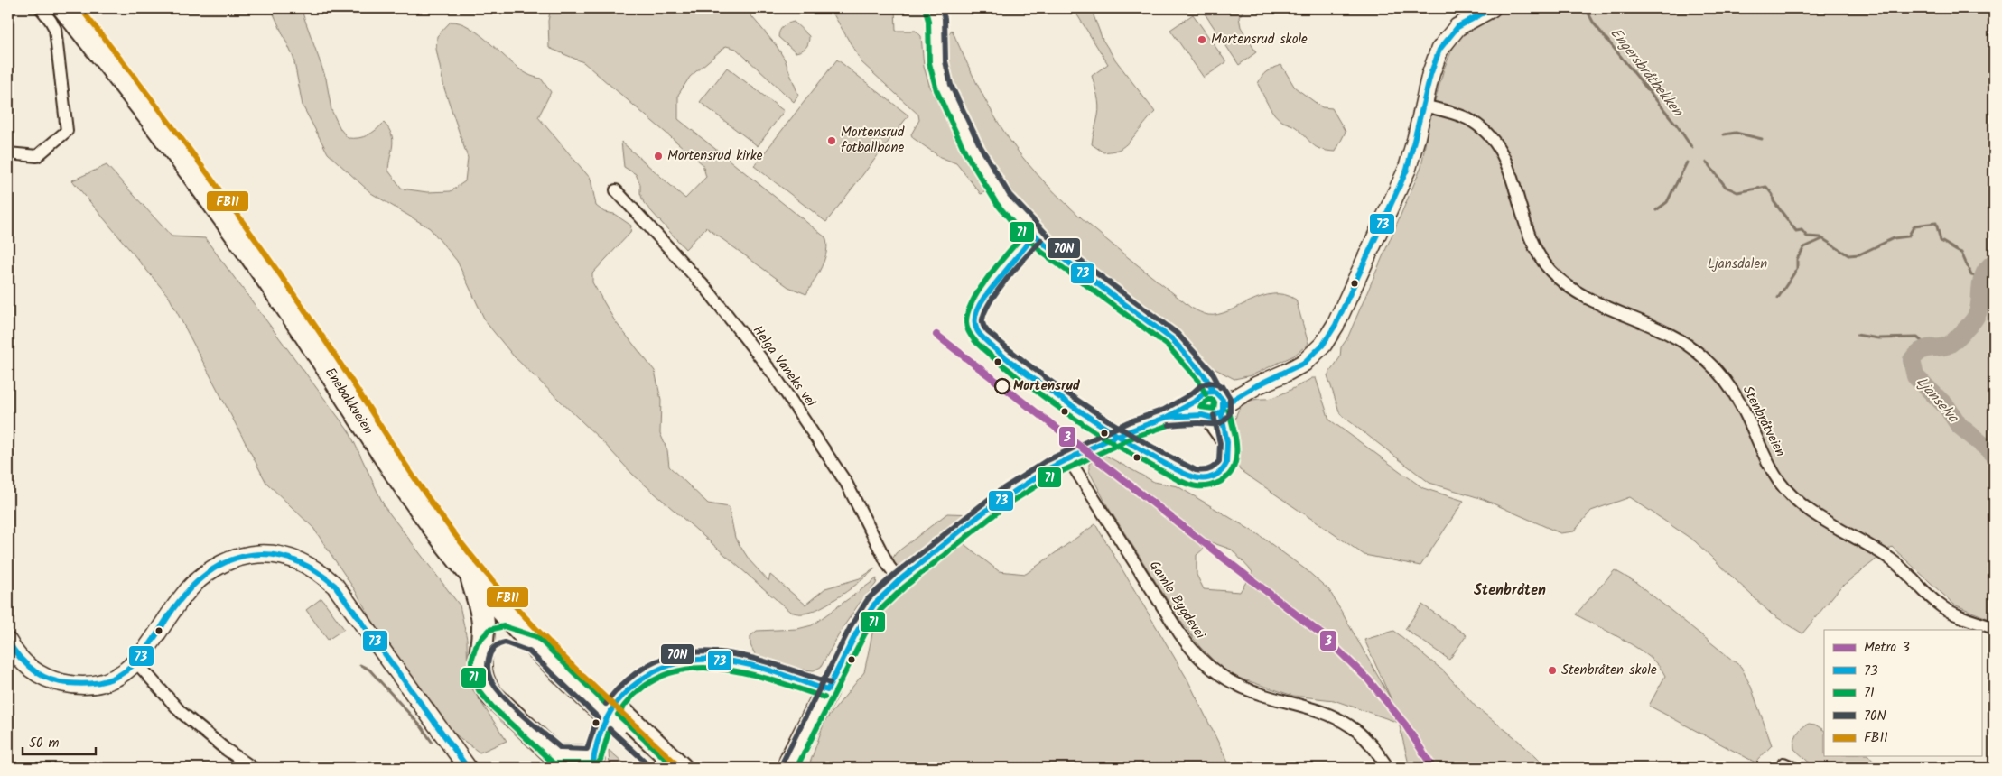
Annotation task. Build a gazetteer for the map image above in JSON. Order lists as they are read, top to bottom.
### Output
{
  "streets": {
    "highway": ["Enebakkveien"],
    "street": ["Helga Vaneks vei", "Stenbråtveien", "Gamle Bygdevei"]
  },
  "districts": ["Stenbråten"],
  "water": ["Engersbråtbekken", "Ljanselva"],
  "parks": ["Ljansdalen"],
  "places": [
    "Mortensrud skole",
    "Mortensrud fotballbane",
    "Mortensrud kirke",
    "Mortensrud",
    "Stenbråten skole"
  ],
  "lines": [
    "transit line 73",
    "transit line 70N",
    "transit line FB11",
    "transit line 71",
    "metro line 3"
  ],
  "legend": [
    "Metro 3",
    "73",
    "71",
    "70N",
    "FB11"
  ],
  "scale_bar": "50 m"
}
